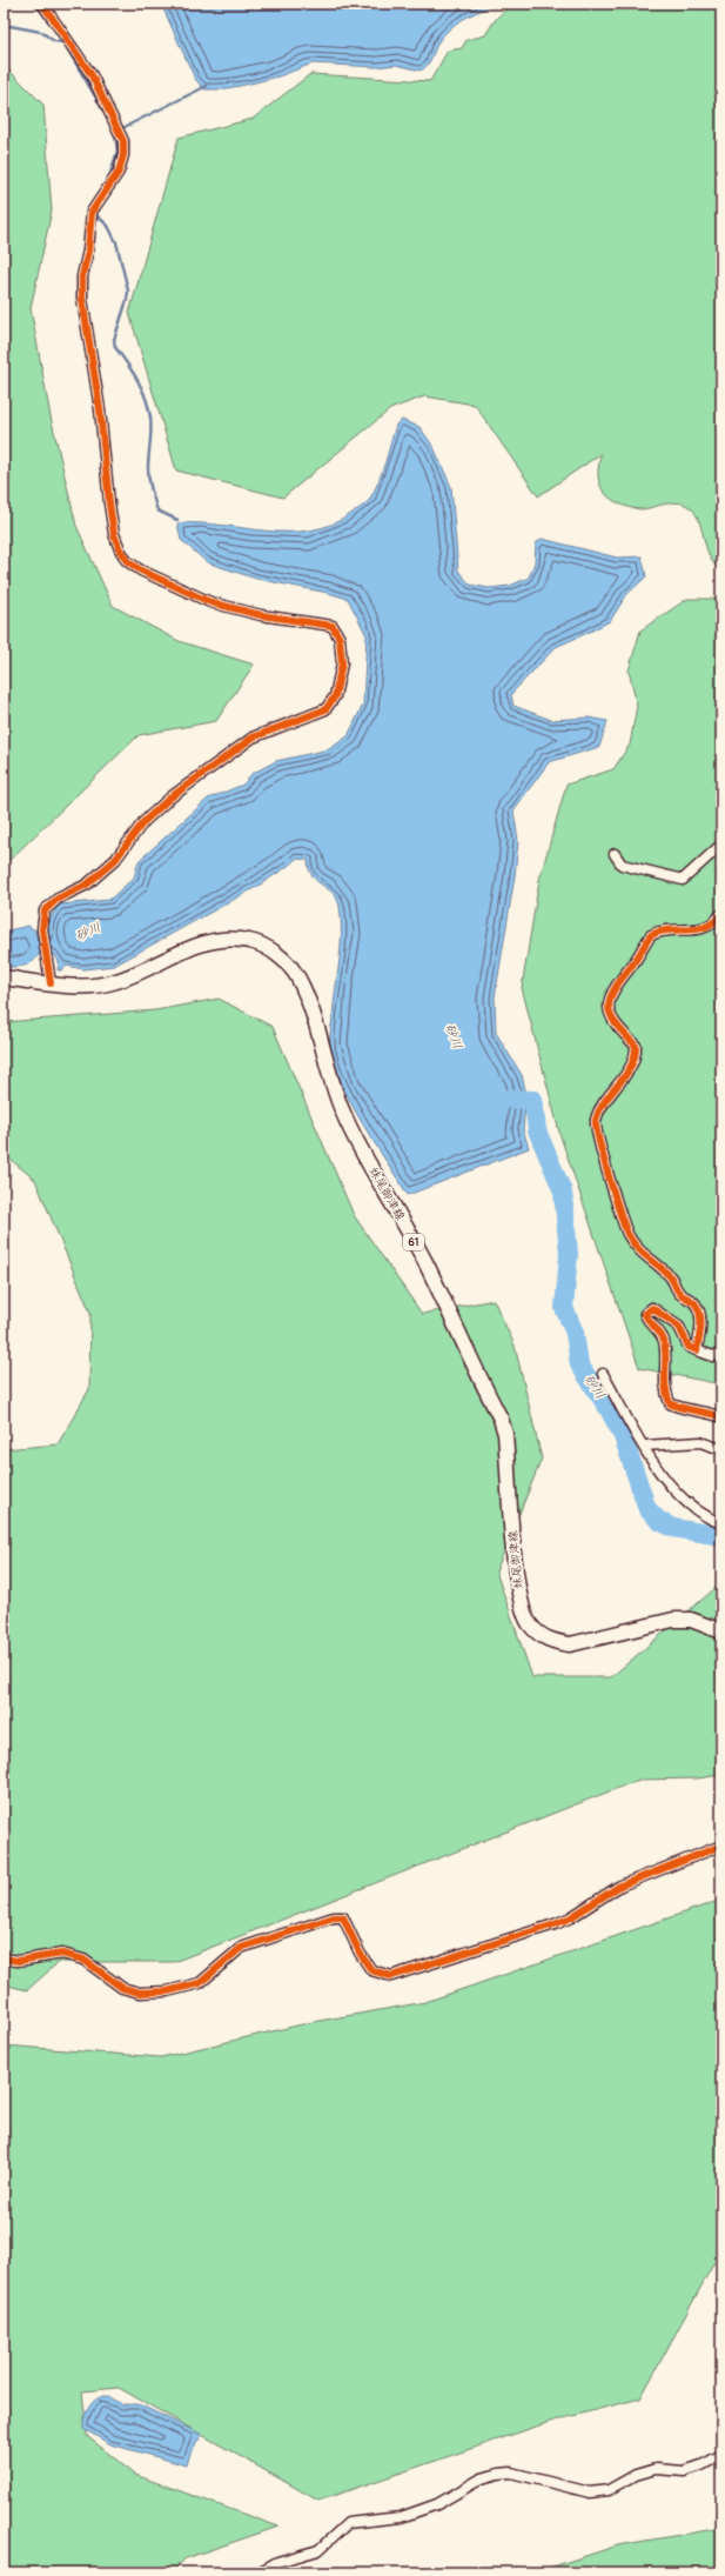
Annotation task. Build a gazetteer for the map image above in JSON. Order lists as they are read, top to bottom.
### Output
{
  "streets": {
    "main road": ["妹尾御津線", "61"]
  },
  "water": ["砂川"]
}
